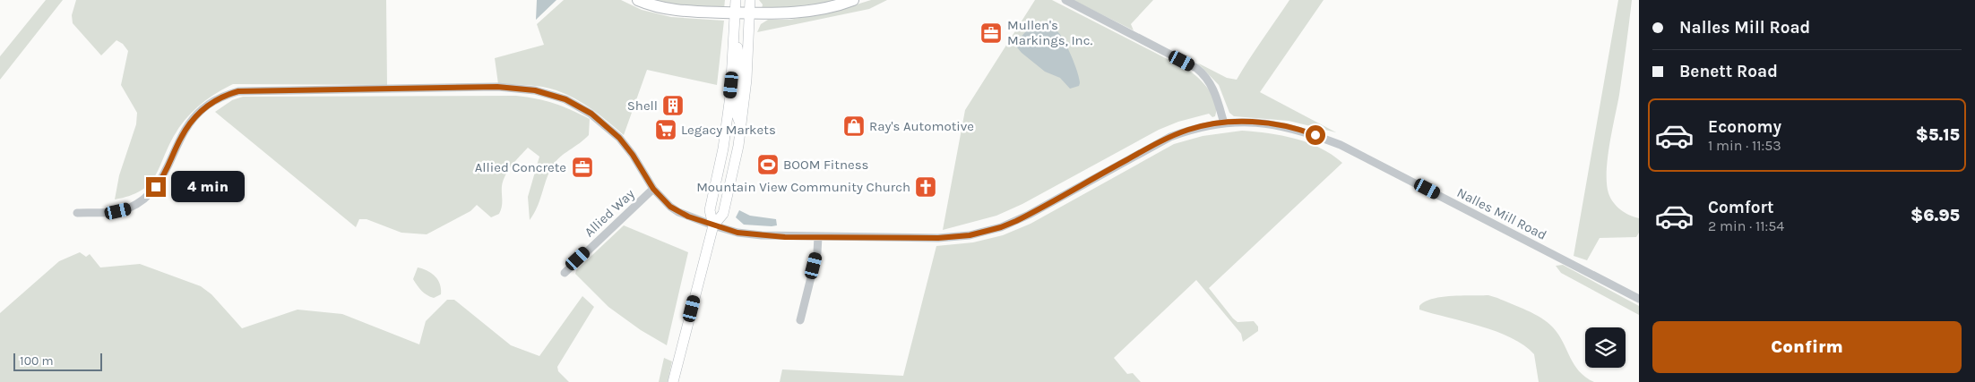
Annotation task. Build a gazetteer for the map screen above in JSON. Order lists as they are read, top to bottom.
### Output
{
  "streets": {
    "street": ["Allied Way", "Nalles Mill Road"]
  },
  "crossings": [
    ["Allied Way", "Nalles Mill Road"]
  ],
  "places": {
    "office": ["Mullen's Markings, Inc.", "Allied Concrete"],
    "building": ["Shell"],
    "shop": ["Ray's Automotive"],
    "supermarket": ["Legacy Markets"],
    "sports": ["BOOM Fitness"],
    "church": ["Mountain View Community Church"]
  },
  "scale_bar": "100 m",
  "page": {
    "banner": ["Nalles Mill Road", "Benett Road"],
    "list": [
      {
        "name": "Economy",
        "note": "1 min · 11:53",
        "value": "$5.15"
      },
      {
        "name": "Comfort",
        "note": "2 min · 11:54",
        "value": "$6.95"
      }
    ],
    "bubble": "4 min",
    "buttons": "Confirm",
    "scale": "100 m"
  }
}
